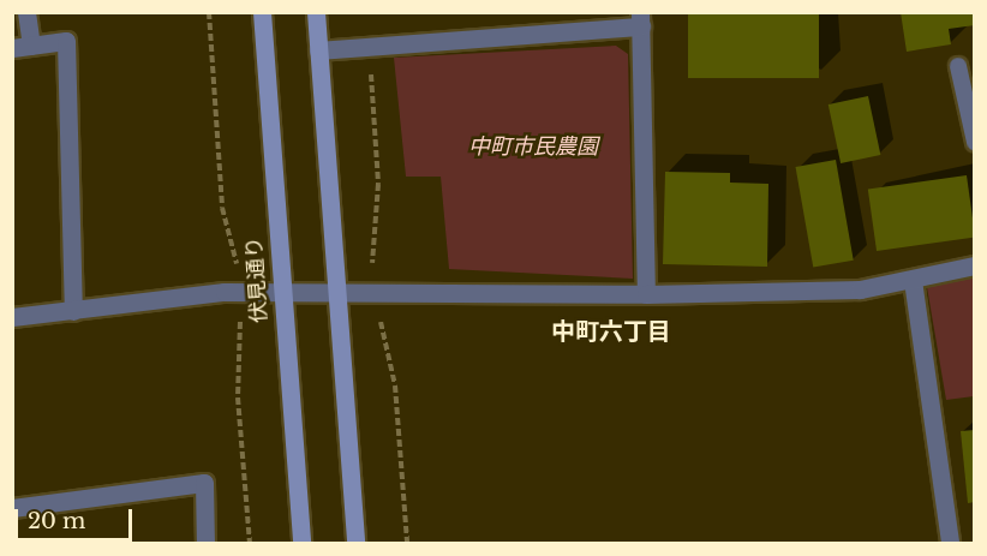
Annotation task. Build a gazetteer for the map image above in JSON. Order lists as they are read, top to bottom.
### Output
{
  "streets": {
    "main road": ["伏見通り"]
  },
  "districts": ["中町六丁目"],
  "parks": ["中町市民農園"],
  "scale_bar": "20 m"
}
